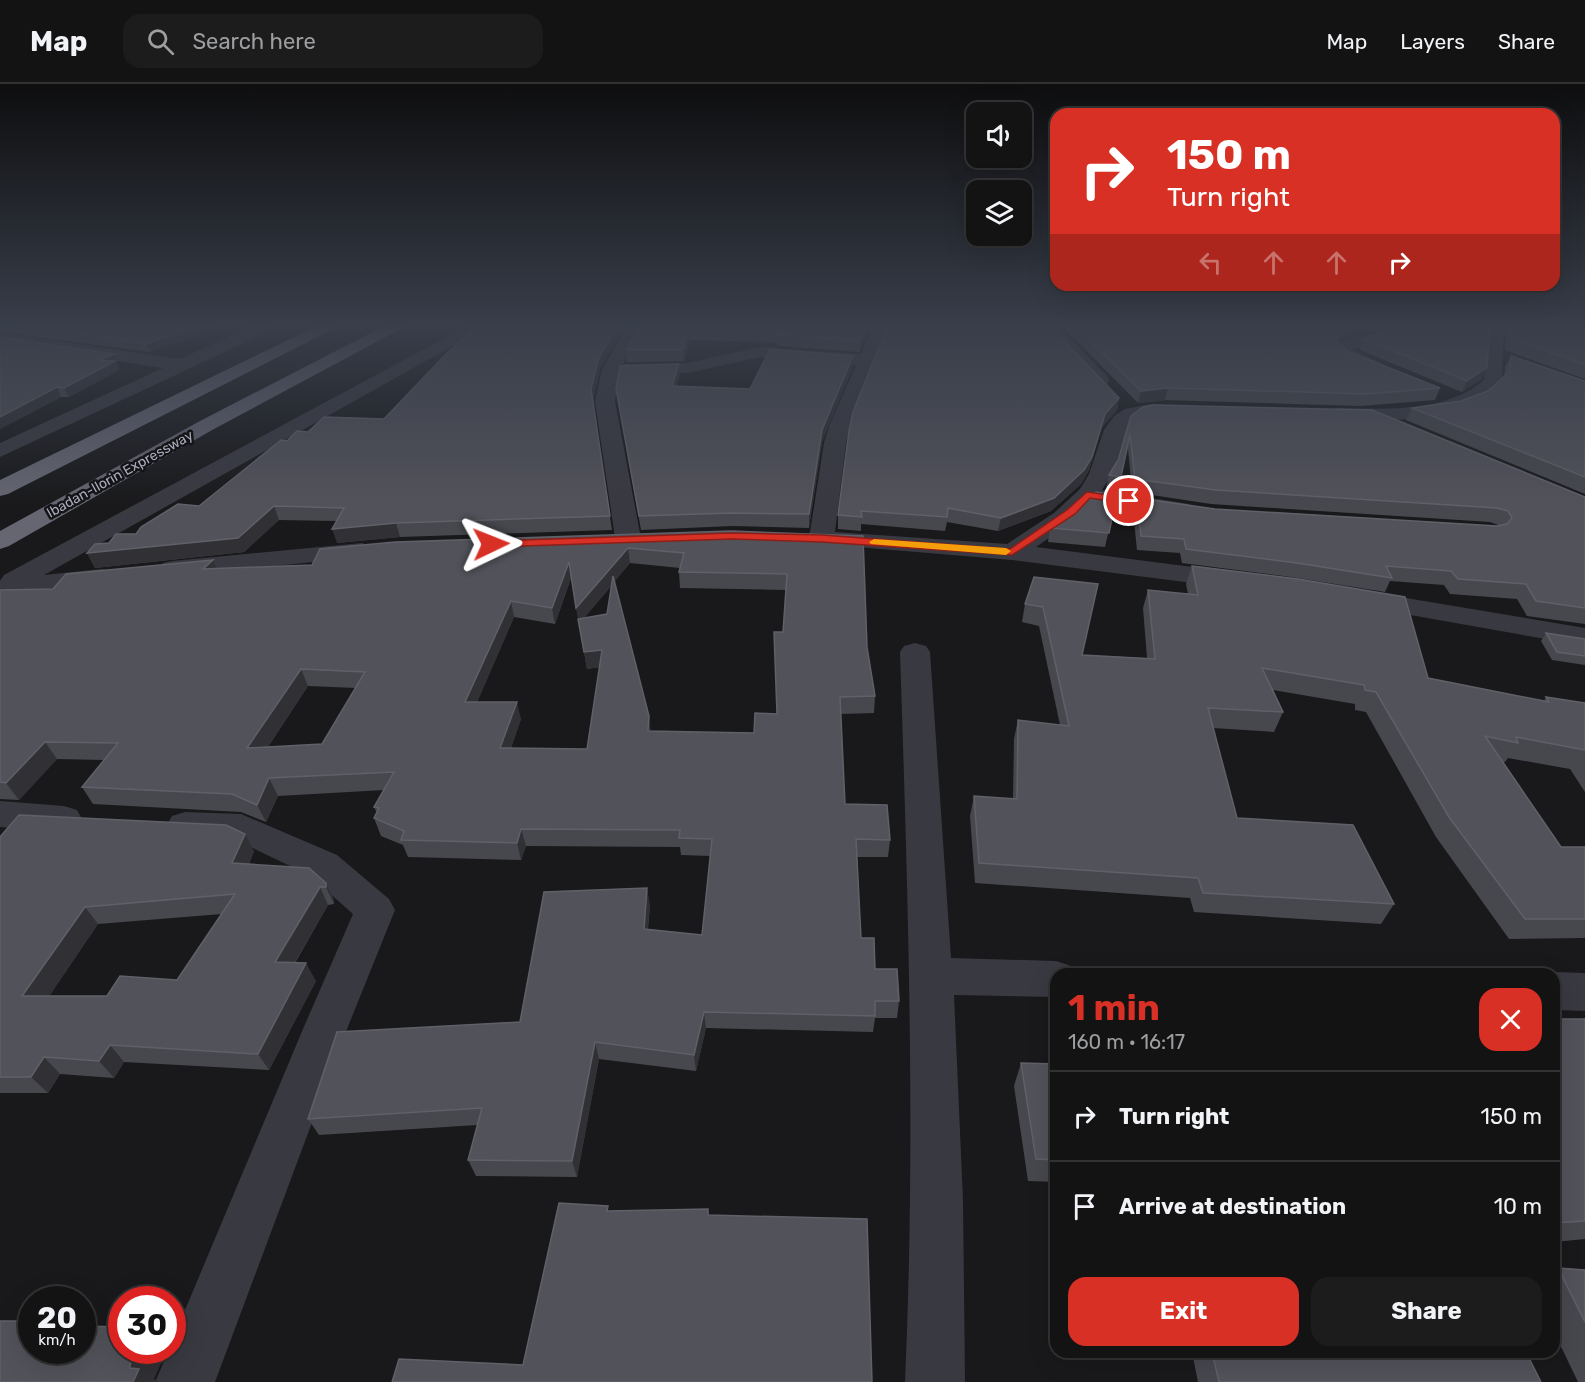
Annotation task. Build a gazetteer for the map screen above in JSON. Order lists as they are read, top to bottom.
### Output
{
  "streets": {
    "highway": ["Ibadan-Ilorin Expressway"]
  },
  "page": {
    "header": "Map",
    "search": "Search here",
    "nav": ["Map", "Layers", "Share"],
    "turn": ["150 m", "Turn right"],
    "heading": ["1 min", "160 m · 16:17"],
    "list": [
      {
        "name": "Turn right",
        "value": "150 m"
      },
      {
        "name": "Arrive at destination",
        "value": "10 m"
      }
    ],
    "buttons": ["Exit", "Share"],
    "speed": "20 km/h",
    "limit": "30"
  }
}
